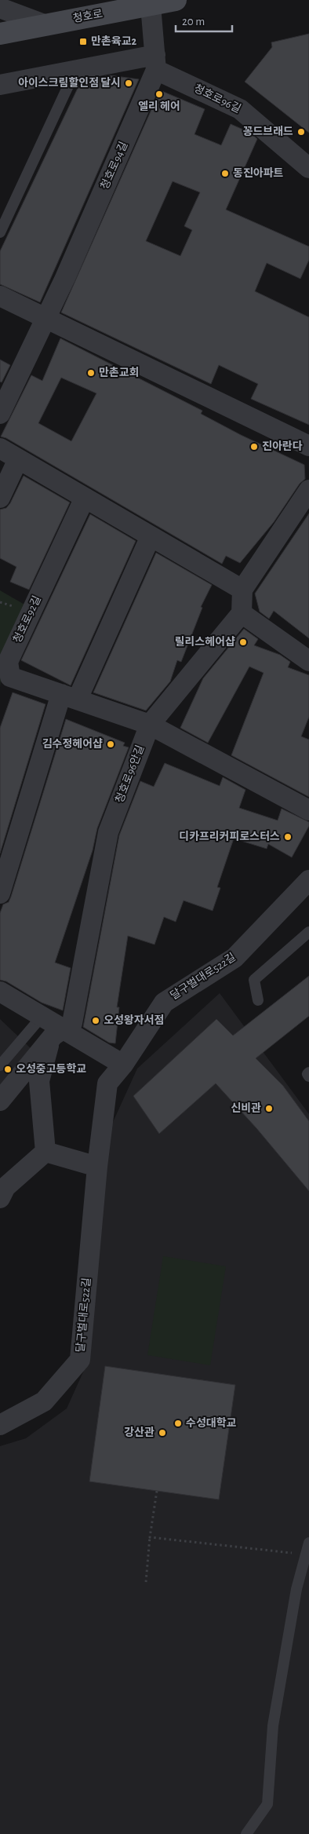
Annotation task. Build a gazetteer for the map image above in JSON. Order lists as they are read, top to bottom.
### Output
{
  "streets": {
    "main road": ["청호로"],
    "street": [
      "청호로96길",
      "청호로94길",
      "청호로92길",
      "청호로96안길",
      "달구벌대로522길"
    ]
  },
  "crossings": [
    ["청호로", "청호로94길"],
    ["청호로96길", "청호로94길"],
    ["청호로92길", "청호로96안길"]
  ],
  "places": {
    "transit": ["만촌육교2"],
    "other": [
      "아이스크림할인점 달시",
      "엘리 헤어",
      "꽁드브래드",
      "동진아파트",
      "만촌교회",
      "진아란다",
      "릴리스헤어샵",
      "김수정헤어샵",
      "디카프리커피로스터스",
      "오성왕자서점",
      "오성중고등학교",
      "신비관",
      "수성대학교",
      "강산관"
    ]
  },
  "scale_bar": "20 m"
}
